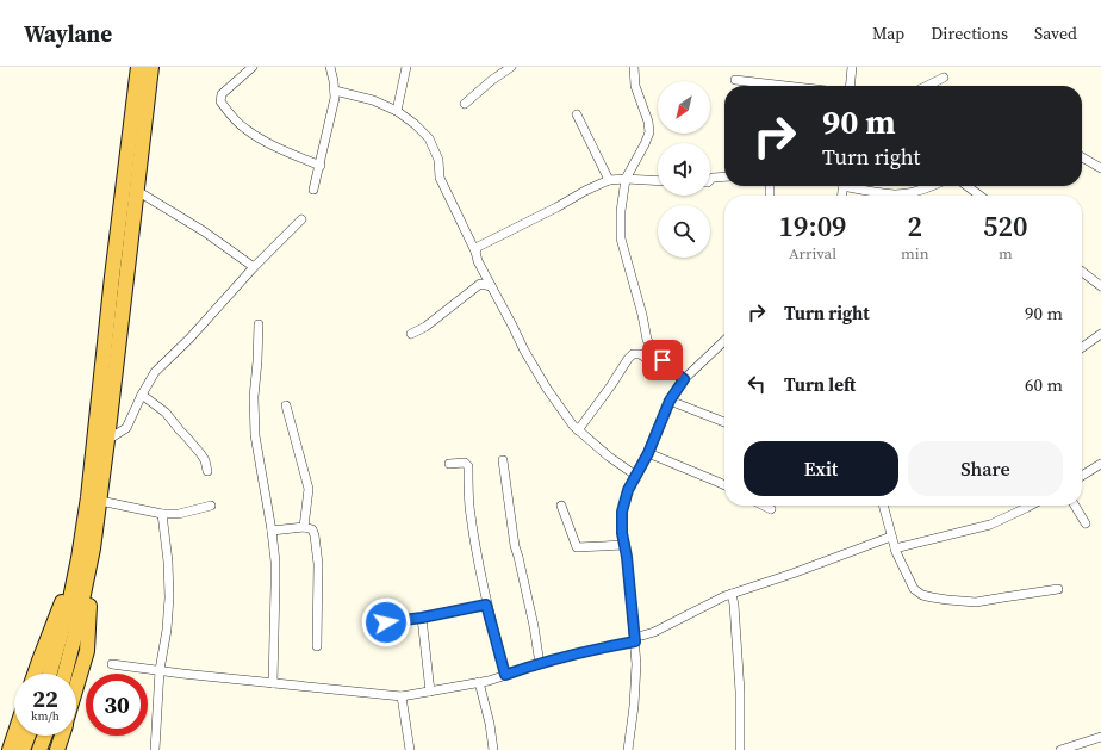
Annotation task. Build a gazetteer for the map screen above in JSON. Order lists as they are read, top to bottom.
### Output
{
  "north": "bottom left",
  "page": {
    "header": "Waylane",
    "nav": ["Map", "Directions", "Saved"],
    "turn": ["90 m", "Turn right"],
    "eta": [
      "19:09",
      "Arrival",
      "2",
      "min",
      "520",
      "m"
    ],
    "list": [
      {
        "name": "Turn right",
        "value": "90 m"
      },
      {
        "name": "Turn left",
        "value": "60 m"
      }
    ],
    "buttons": ["Exit", "Share"],
    "speed": "22 km/h",
    "limit": "30"
  }
}
